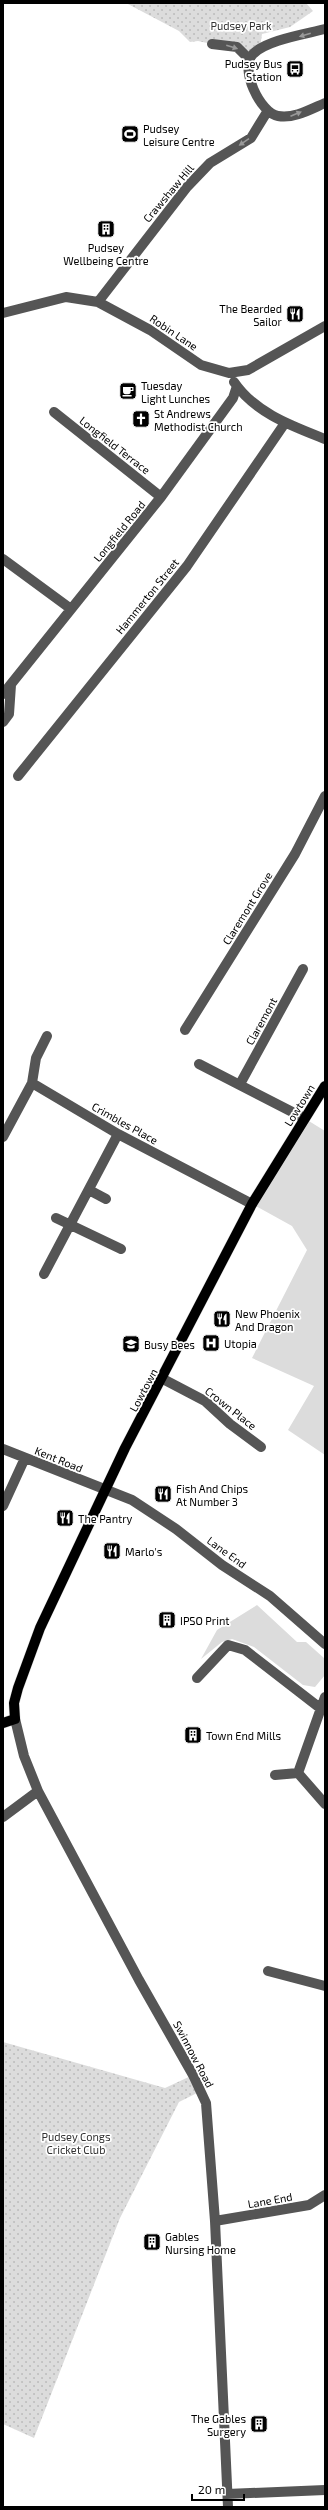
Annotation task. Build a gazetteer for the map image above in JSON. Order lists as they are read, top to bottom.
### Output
{
  "streets": {
    "main road": ["Lowtown"],
    "street": [
      "Crawshaw Hill",
      "Robin Lane",
      "Longfield Terrace",
      "Longfield Road",
      "Hammerton Street",
      "Claremont Grove",
      "Claremont",
      "Crimbles Place",
      "Crown Place",
      "Kent Road",
      "Lane End",
      "Swinnow Road"
    ]
  },
  "crossings": [
    ["Crawshaw Hill", "Robin Lane"],
    ["Longfield Terrace", "Longfield Road"],
    ["Lowtown", "Crimbles Place"],
    ["Lowtown", "Crown Place"],
    ["Lowtown", "Kent Road"],
    ["Lowtown", "Lane End"],
    ["Lowtown", "Swinnow Road"],
    ["Kent Road", "Lane End"],
    ["Lane End", "Swinnow Road"]
  ],
  "one_way": ["Crawshaw Hill"],
  "parks": ["Pudsey Park", "Pudsey Congs Cricket Club"],
  "places": {
    "bus stop": ["Pudsey Bus Station"],
    "sports": ["Pudsey Leisure Centre"],
    "building": [
      "Pudsey Wellbeing Centre",
      "IPSO Print",
      "Town End Mills",
      "Gables Nursing Home",
      "The Gables Surgery"
    ],
    "restaurant": [
      "The Bearded Sailor",
      "New Phoenix And Dragon",
      "Fish And Chips At Number 3",
      "The Pantry",
      "Marlo's"
    ],
    "cafe": ["Tuesday Light Lunches"],
    "church": ["St Andrews Methodist Church"],
    "hospital": ["Utopia"],
    "school or university": ["Busy Bees"]
  },
  "scale_bar": "20 m"
}
